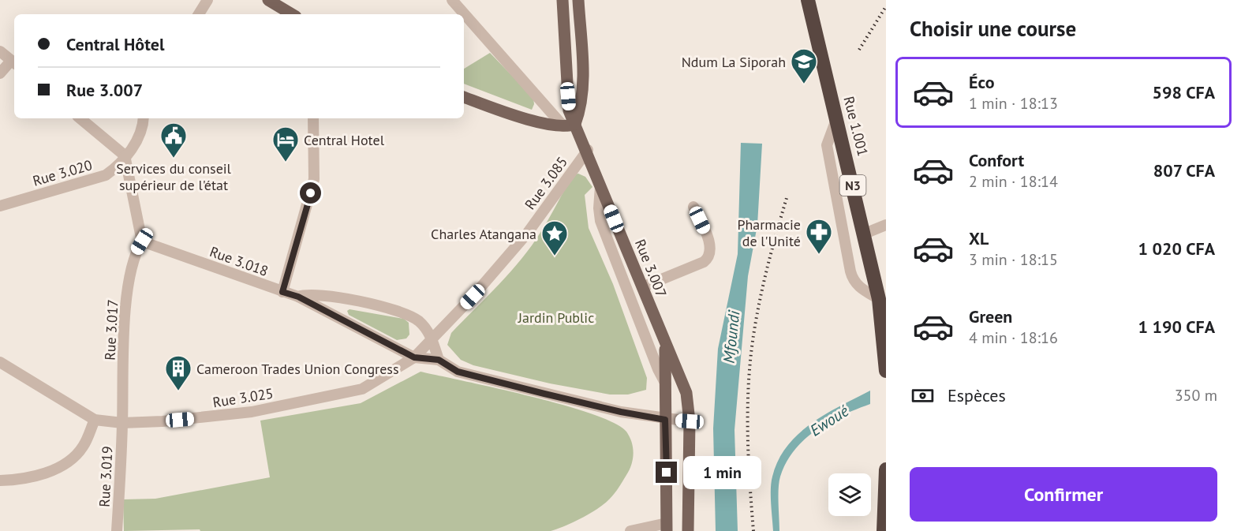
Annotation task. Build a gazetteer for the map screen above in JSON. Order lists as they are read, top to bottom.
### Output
{
  "streets": {
    "highway": ["Rue 1.001", "N3"],
    "main road": ["Rue 3.007"],
    "street": [
      "Rue 3.020",
      "Rue 3.085",
      "Rue 3.018",
      "Rue 3.017",
      "Rue 3.025",
      "Rue 3.019"
    ]
  },
  "crossings": [
    ["Rue 3.085", "Rue 3.018"],
    ["Rue 3.085", "Rue 3.007"],
    ["Rue 3.085", "Rue 3.025"],
    ["Rue 3.018", "Rue 3.017"],
    ["Rue 3.017", "Rue 3.025"],
    ["Rue 3.017", "Rue 3.019"],
    ["Rue 3.025", "Rue 3.019"]
  ],
  "water": ["Mfoundi", "Ewoué"],
  "parks": ["Jardin Public"],
  "places": {
    "school or university": ["Ndum La Siporah"],
    "public building": ["Services du conseil supérieur de l'état"],
    "hotel": ["Central Hotel"],
    "pharmacy": ["Pharmacie de l'Unité"],
    "place": ["Charles Atangana"],
    "building": ["Cameroon Trades Union Congress"]
  },
  "page": {
    "heading": "Choisir une course",
    "banner": ["Central Hôtel", "Rue 3.007"],
    "list": [
      {
        "name": "Éco",
        "note": "1 min · 18:13",
        "value": "598 CFA"
      },
      {
        "name": "Confort",
        "note": "2 min · 18:14",
        "value": "807 CFA"
      },
      {
        "name": "XL",
        "note": "3 min · 18:15",
        "value": "1 020 CFA"
      },
      {
        "name": "Green",
        "note": "4 min · 18:16",
        "value": "1 190 CFA"
      }
    ],
    "pay": ["Espèces", "350 m"],
    "bubble": "1 min",
    "buttons": "Confirmer"
  }
}
